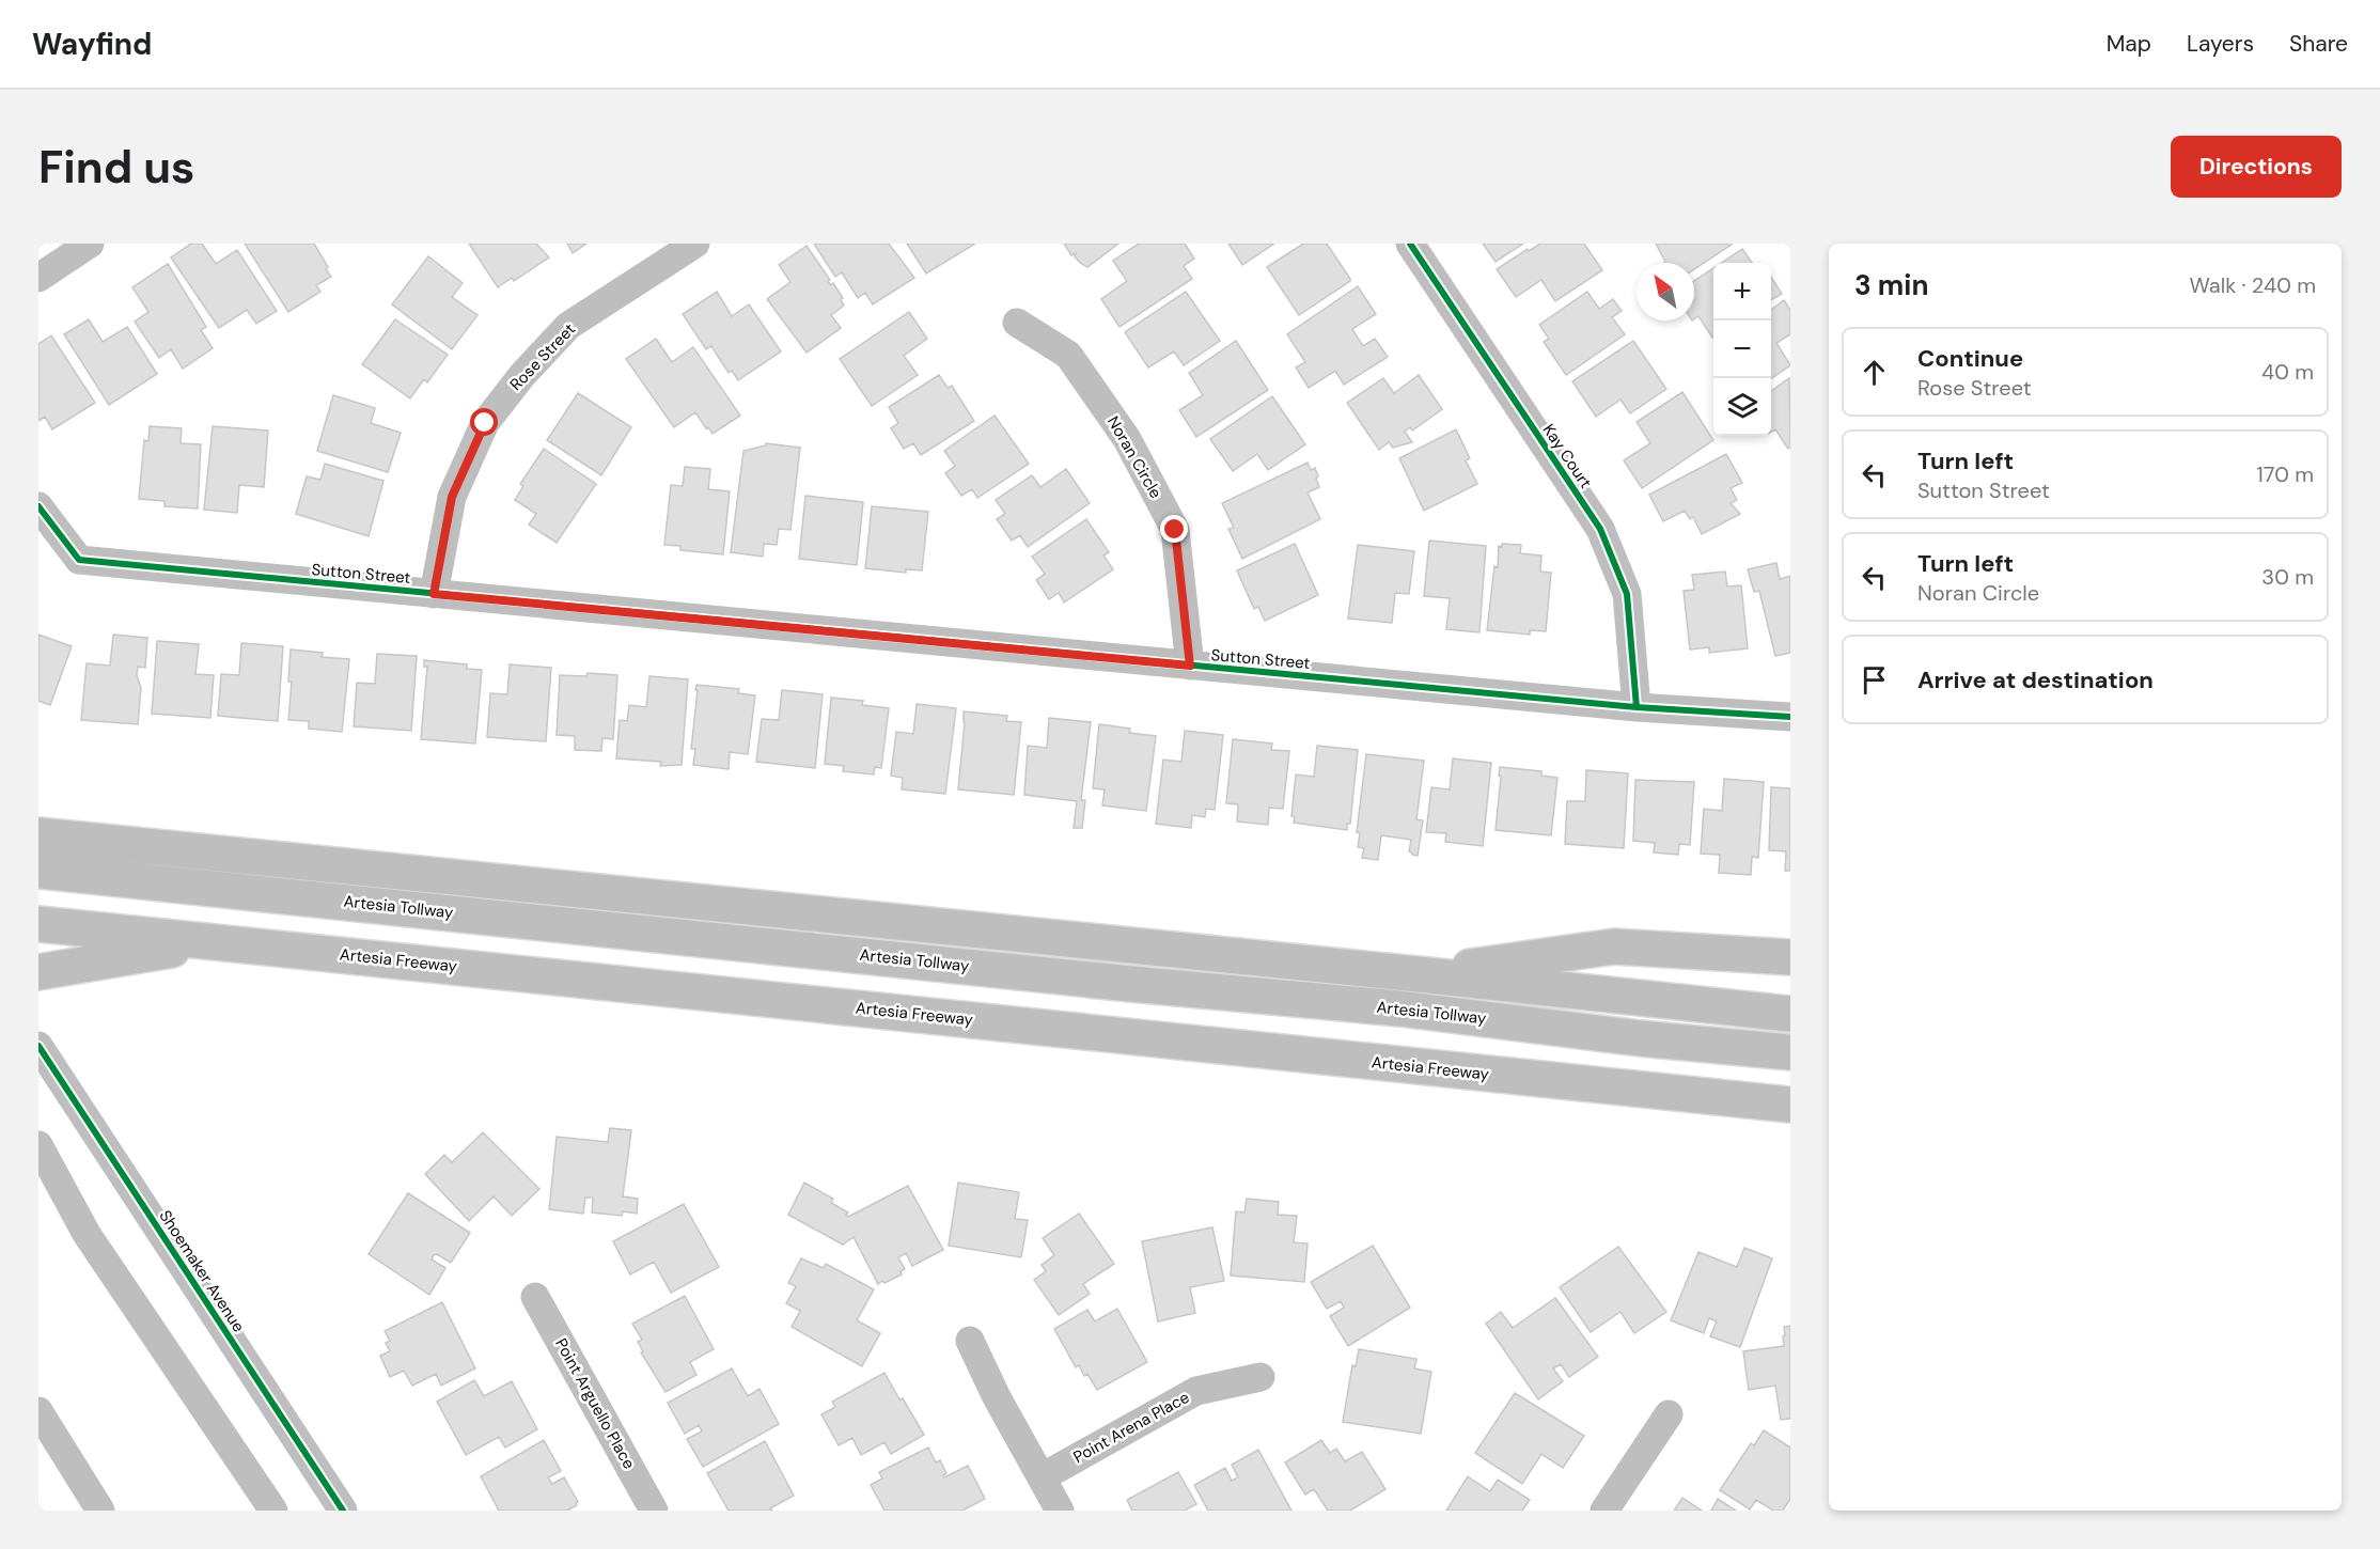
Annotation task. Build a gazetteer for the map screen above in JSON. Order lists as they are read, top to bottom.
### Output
{
  "streets": {
    "highway": ["Artesia Tollway", "Artesia Freeway"],
    "street": [
      "Rose Street",
      "Kay Court",
      "Noran Circle",
      "Sutton Street",
      "Shoemaker Avenue",
      "Point Arguello Place",
      "Point Arena Place"
    ]
  },
  "crossings": [
    ["Rose Street", "Sutton Street"],
    ["Kay Court", "Sutton Street"],
    ["Noran Circle", "Sutton Street"]
  ],
  "north": "top left",
  "page": {
    "header": "Wayfind",
    "nav": ["Map", "Layers", "Share"],
    "buttons": "Directions",
    "title": "Find us",
    "heading": ["3 min", "Walk · 240 m"],
    "map_buttons": ["+", "−"],
    "list": [
      ["Continue", "Rose Street", "40 m"],
      ["Turn left", "Sutton Street", "170 m"],
      ["Turn left", "Noran Circle", "30 m"],
      "Arrive at destination"
    ]
  }
}
